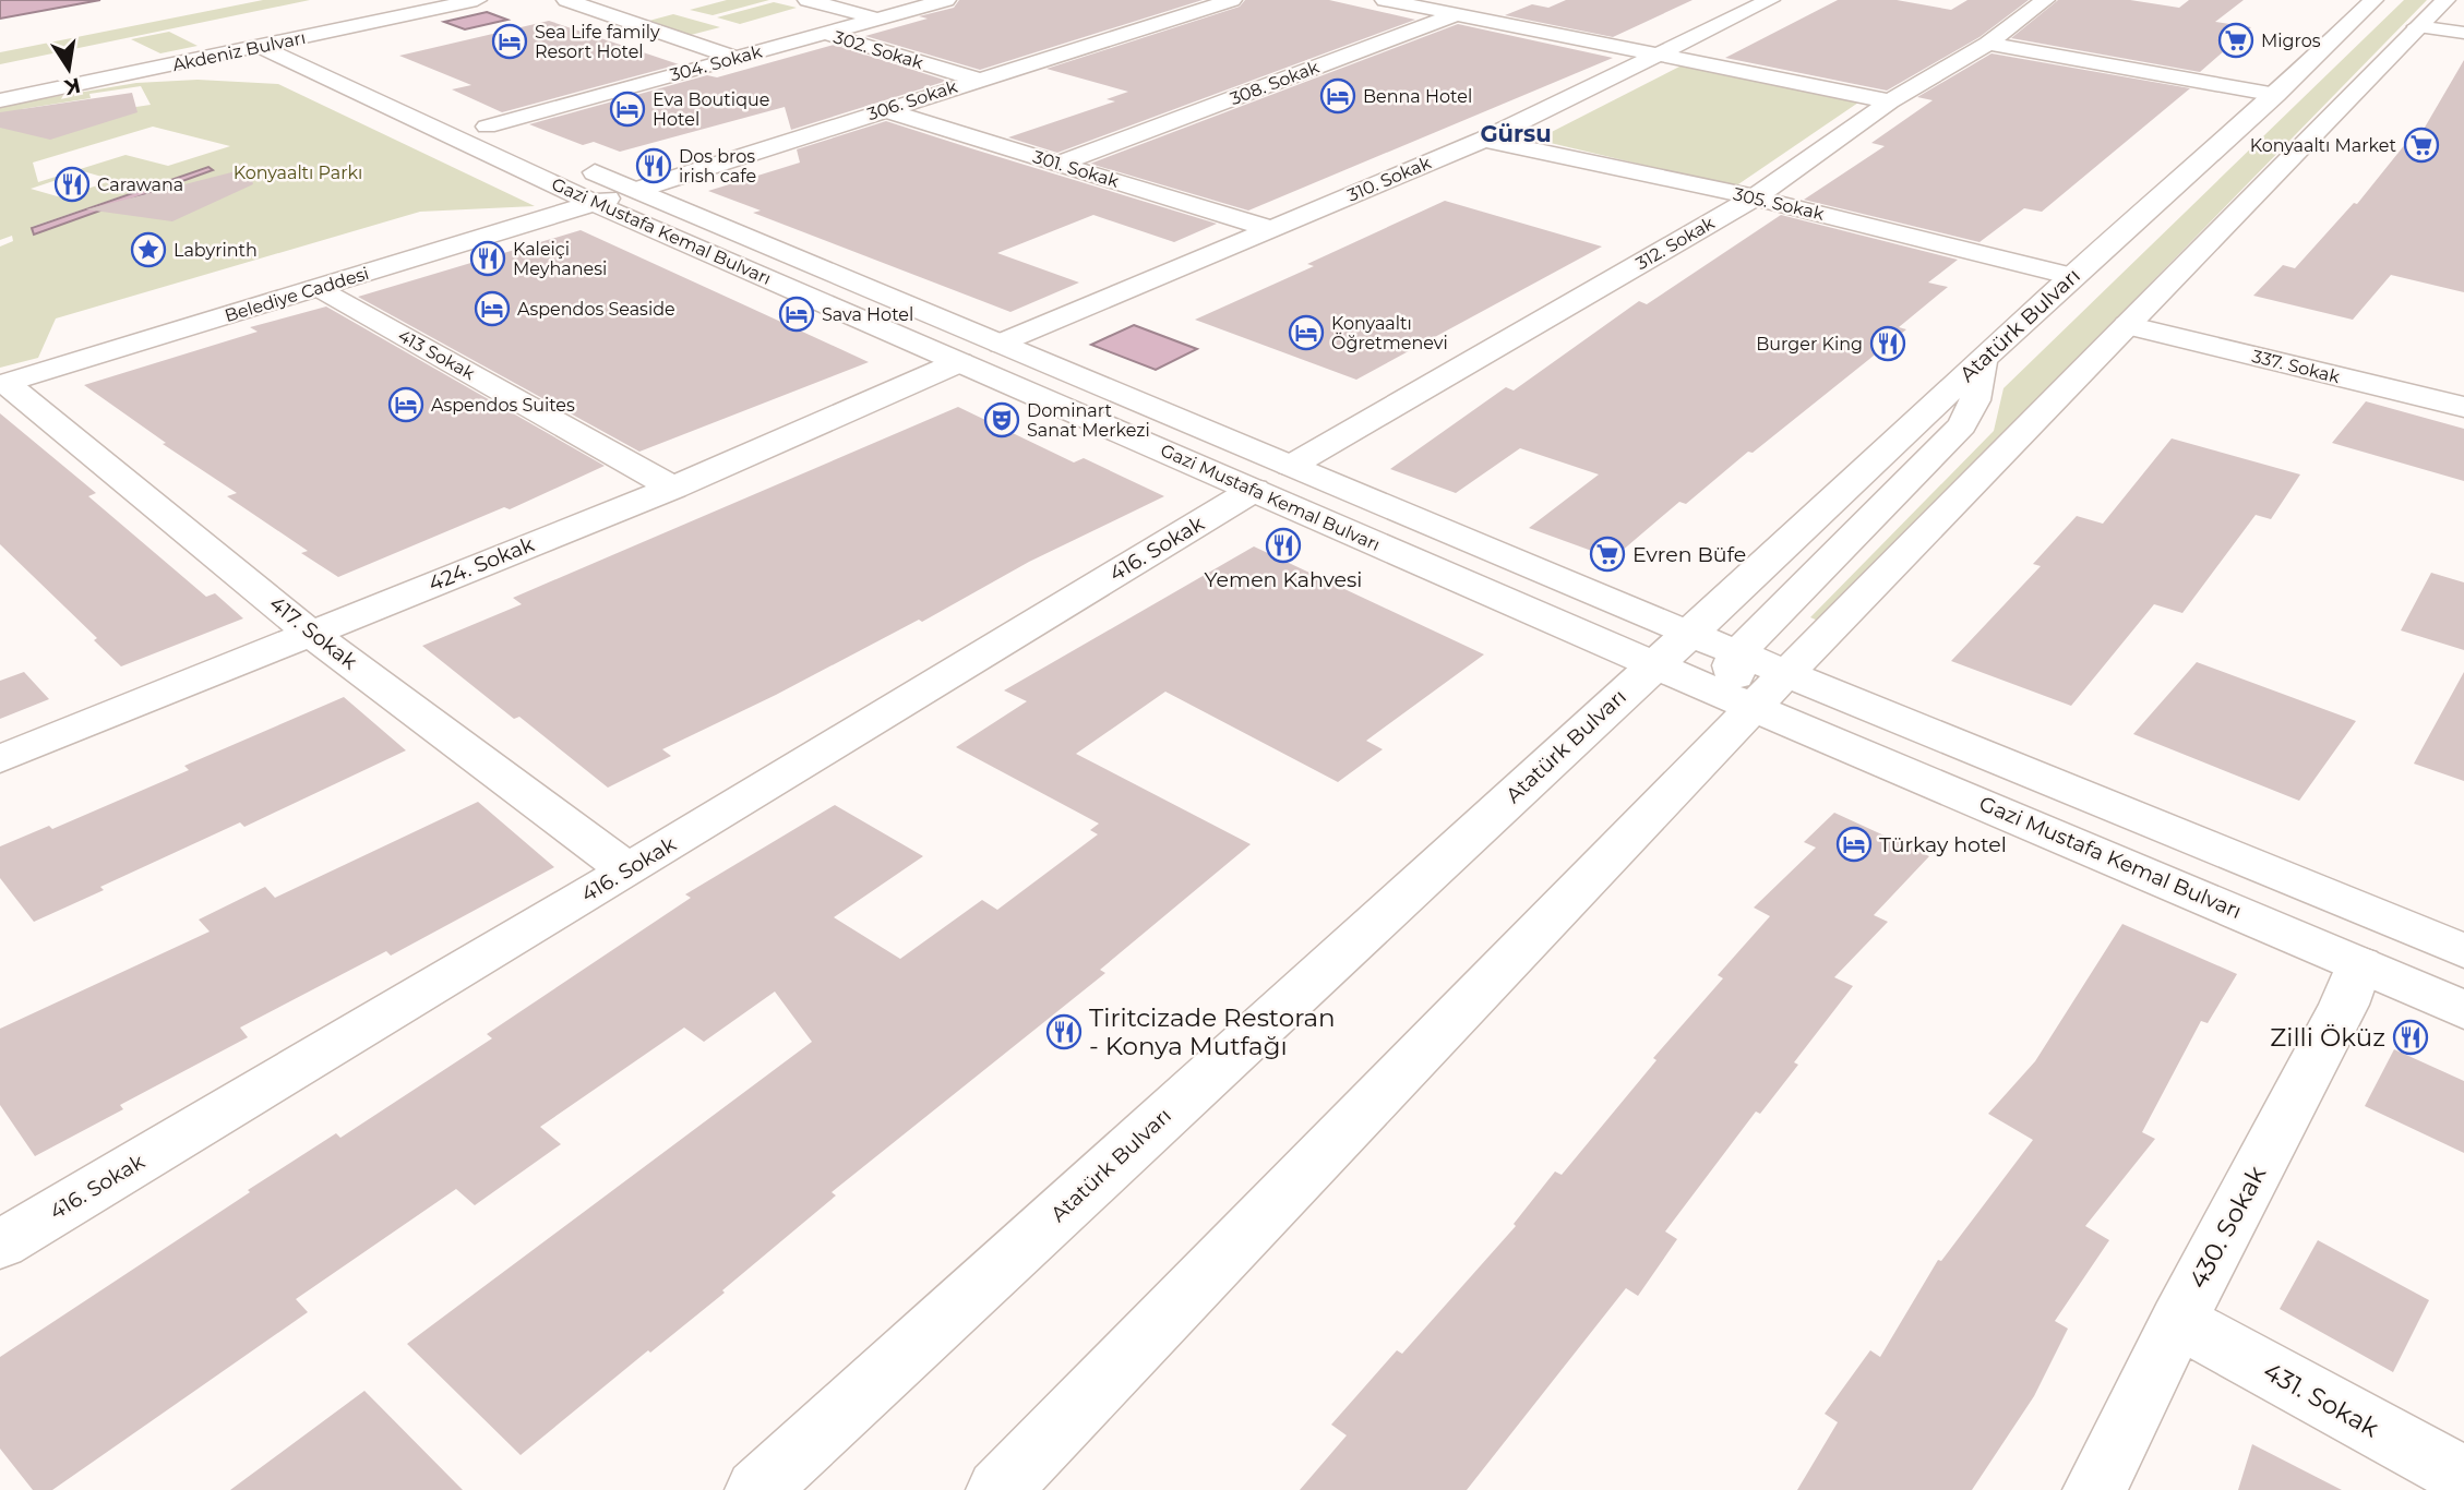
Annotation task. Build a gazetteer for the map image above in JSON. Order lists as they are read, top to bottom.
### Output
{
  "streets": {
    "street": [
      "302. Sokak",
      "Akdeniz Bulvarı",
      "304. Sokak",
      "308. Sokak",
      "306. Sokak",
      "301. Sokak",
      "310. Sokak",
      "305. Sokak",
      "Gazi Mustafa Kemal Bulvarı",
      "312. Sokak",
      "Belediye Caddesi",
      "Atatürk Bulvarı",
      "413 Sokak",
      "337. Sokak",
      "416. Sokak",
      "424. Sokak",
      "417. Sokak",
      "430. Sokak",
      "431. Sokak"
    ]
  },
  "crossings": [
    ["302. Sokak", "304. Sokak"],
    ["302. Sokak", "306. Sokak"],
    ["Akdeniz Bulvarı", "Gazi Mustafa Kemal Bulvarı"],
    ["304. Sokak", "Gazi Mustafa Kemal Bulvarı"],
    ["308. Sokak", "301. Sokak"],
    ["306. Sokak", "301. Sokak"],
    ["306. Sokak", "Gazi Mustafa Kemal Bulvarı"],
    ["306. Sokak", "Belediye Caddesi"],
    ["301. Sokak", "310. Sokak"],
    ["310. Sokak", "305. Sokak"],
    ["310. Sokak", "Gazi Mustafa Kemal Bulvarı"],
    ["305. Sokak", "312. Sokak"],
    ["305. Sokak", "Atatürk Bulvarı"],
    ["Gazi Mustafa Kemal Bulvarı", "312. Sokak"],
    ["Gazi Mustafa Kemal Bulvarı", "Belediye Caddesi"],
    ["Gazi Mustafa Kemal Bulvarı", "Atatürk Bulvarı"],
    ["Gazi Mustafa Kemal Bulvarı", "416. Sokak"],
    ["Gazi Mustafa Kemal Bulvarı", "424. Sokak"],
    ["Gazi Mustafa Kemal Bulvarı", "430. Sokak"],
    ["Belediye Caddesi", "413 Sokak"],
    ["Belediye Caddesi", "417. Sokak"],
    ["413 Sokak", "424. Sokak"],
    ["416. Sokak", "417. Sokak"],
    ["424. Sokak", "417. Sokak"],
    ["430. Sokak", "431. Sokak"]
  ],
  "districts": ["Gürsu"],
  "parks": ["Konyaaltı Parkı"],
  "places": {
    "supermarket": ["Migros", "Konyaaltı Market", "Evren Büfe"],
    "hotel": [
      "Sea Life family Resort Hotel",
      "Benna Hotel",
      "Eva Boutique Hotel",
      "Aspendos Seaside",
      "Sava Hotel",
      "Konyaaltı Öğretmenevi",
      "Aspendos Suites",
      "Türkay hotel"
    ],
    "restaurant": [
      "Dos bros irish cafe",
      "Carawana",
      "Kaleiçi Meyhanesi",
      "Burger King",
      "Yemen Kahvesi",
      "Tiritcizade Restoran - Konya Mutfağı",
      "Zilli Öküz"
    ],
    "place": ["Labyrinth"],
    "theatre": ["Dominart Sanat Merkezi"]
  },
  "north": "bottom"
}
